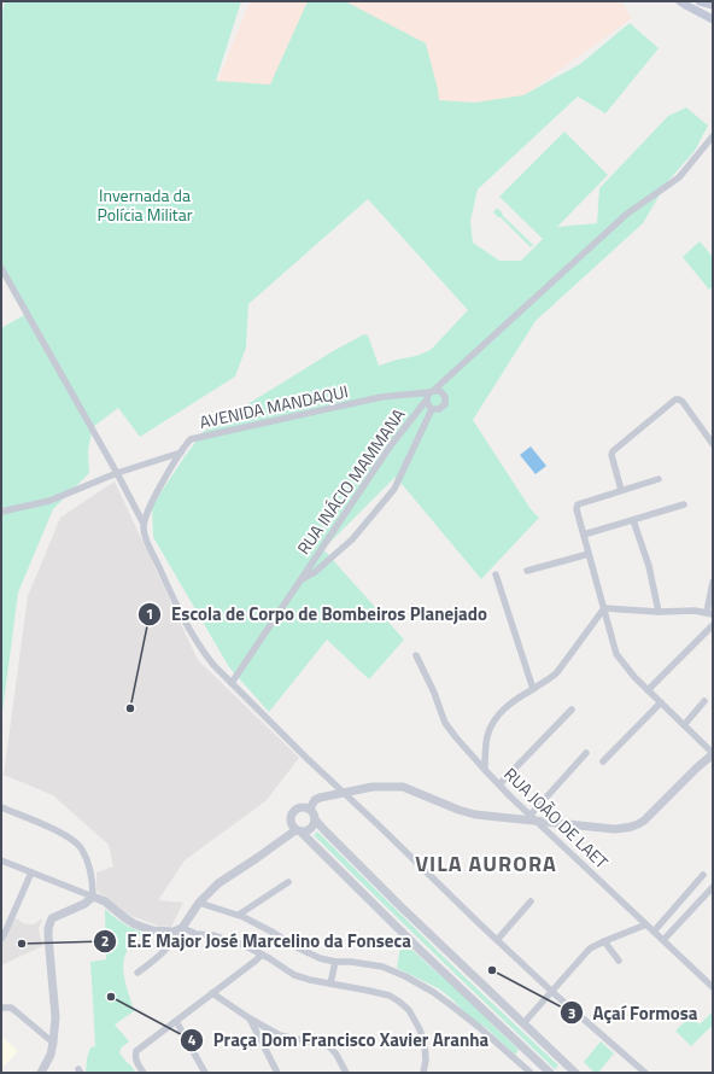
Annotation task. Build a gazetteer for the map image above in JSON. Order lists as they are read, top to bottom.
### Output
{
  "streets": {
    "street": ["AVENIDA MANDAQUI", "RUA INÁCIO MAMMANA", "RUA JOÃO DE LAET"]
  },
  "crossings": [
    ["AVENIDA MANDAQUI", "RUA INÁCIO MAMMANA"]
  ],
  "districts": ["VILA AURORA"],
  "parks": ["Invernada da Polícia Militar"],
  "places": [
    "Escola de Corpo de Bombeiros Planejado",
    "E.E Major José Marcelino da Fonseca",
    "Açaí Formosa",
    "Praça Dom Francisco Xavier Aranha"
  ]
}
